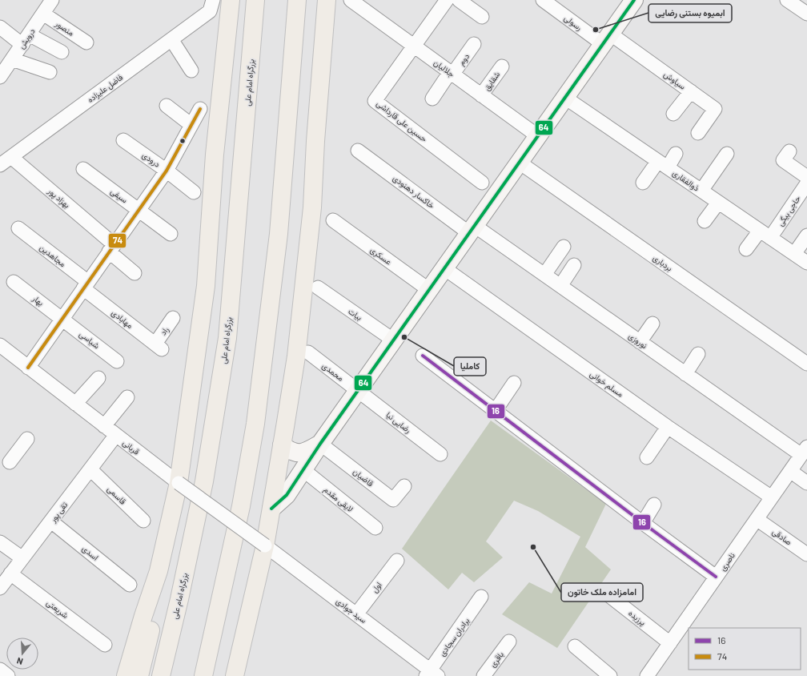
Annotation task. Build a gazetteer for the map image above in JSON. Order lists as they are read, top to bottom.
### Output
{
  "streets": {
    "highway": ["بزرگراه امام علی"],
    "street": [
      "رسولی",
      "منصور",
      "درویش",
      "دوم",
      "جلالیان",
      "سیاوش",
      "شقایق",
      "فاضل علیزاده",
      "حسین علی قارداشی",
      "درودی",
      "ذوالفقاری",
      "خاکسار دهنودی",
      "سیفی",
      "بهزاد پور",
      "حاجی بیگی",
      "مجاهدین",
      "عسکری",
      "بردباری",
      "بهار",
      "بیات",
      "مهابادی",
      "راد",
      "شیاسی",
      "نوروزی",
      "محمدی",
      "مسلم خوانی",
      "رضایی نیا",
      "قربانی",
      "قاضیان",
      "قاسمی",
      "لایقی مقدم",
      "تقی پور",
      "صادقی",
      "اسدی",
      "ناصری",
      "اول",
      "شریعتی",
      "سید جوادی",
      "پرزیده",
      "برادران سجادی",
      "باقری"
    ]
  },
  "crossings": [
    ["رسولی", "سیاوش"],
    ["منصور", "درویش"],
    ["دوم", "جلالیان"],
    ["جلالیان", "شقایق"],
    ["جلالیان", "حسین علی قارداشی"],
    ["فاضل علیزاده", "بهزاد پور"],
    ["ذوالفقاری", "حاجی بیگی"],
    ["خاکسار دهنودی", "نوروزی"],
    ["مجاهدین", "مهابادی"],
    ["بهار", "شیاسی"],
    ["مهابادی", "راد"],
    ["نوروزی", "ناصری"],
    ["محمدی", "رضایی نیا"],
    ["مسلم خوانی", "ناصری"],
    ["قربانی", "تقی پور"],
    ["قربانی", "سید جوادی"],
    ["قاسمی", "تقی پور"],
    ["تقی پور", "اسدی"],
    ["تقی پور", "شریعتی"],
    ["صادقی", "ناصری"],
    ["ناصری", "پرزیده"],
    ["اول", "سید جوادی"],
    ["سید جوادی", "برادران سجادی"]
  ],
  "places": ["ابمیوه بستنی رضایی", "کاملیا", "امامزاده ملک خاتون"],
  "lines": ["transit line 64", "transit line 74", "transit line 16"],
  "legend": ["16", "74"],
  "north": "bottom"
}
